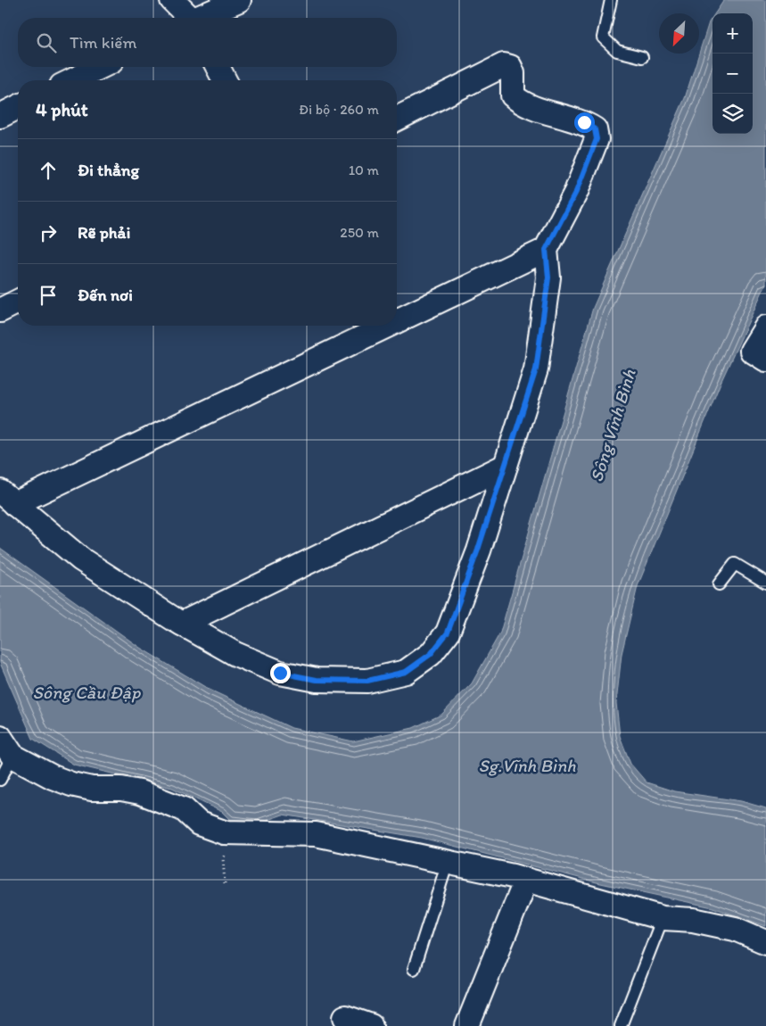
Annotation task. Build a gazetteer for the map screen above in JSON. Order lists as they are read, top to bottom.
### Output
{
  "water": ["Sông Vĩnh Bình", "Sông Cầu Đập", "Sg.Vĩnh Bình"],
  "north": "bottom left",
  "page": {
    "map_buttons": ["+", "−"],
    "search": "Tìm kiếm",
    "heading": ["4 phút", "Đi bộ · 260 m"],
    "list": [
      ["Đi thẳng", "10 m"],
      ["Rẽ phải", "250 m"],
      "Đến nơi"
    ]
  }
}
